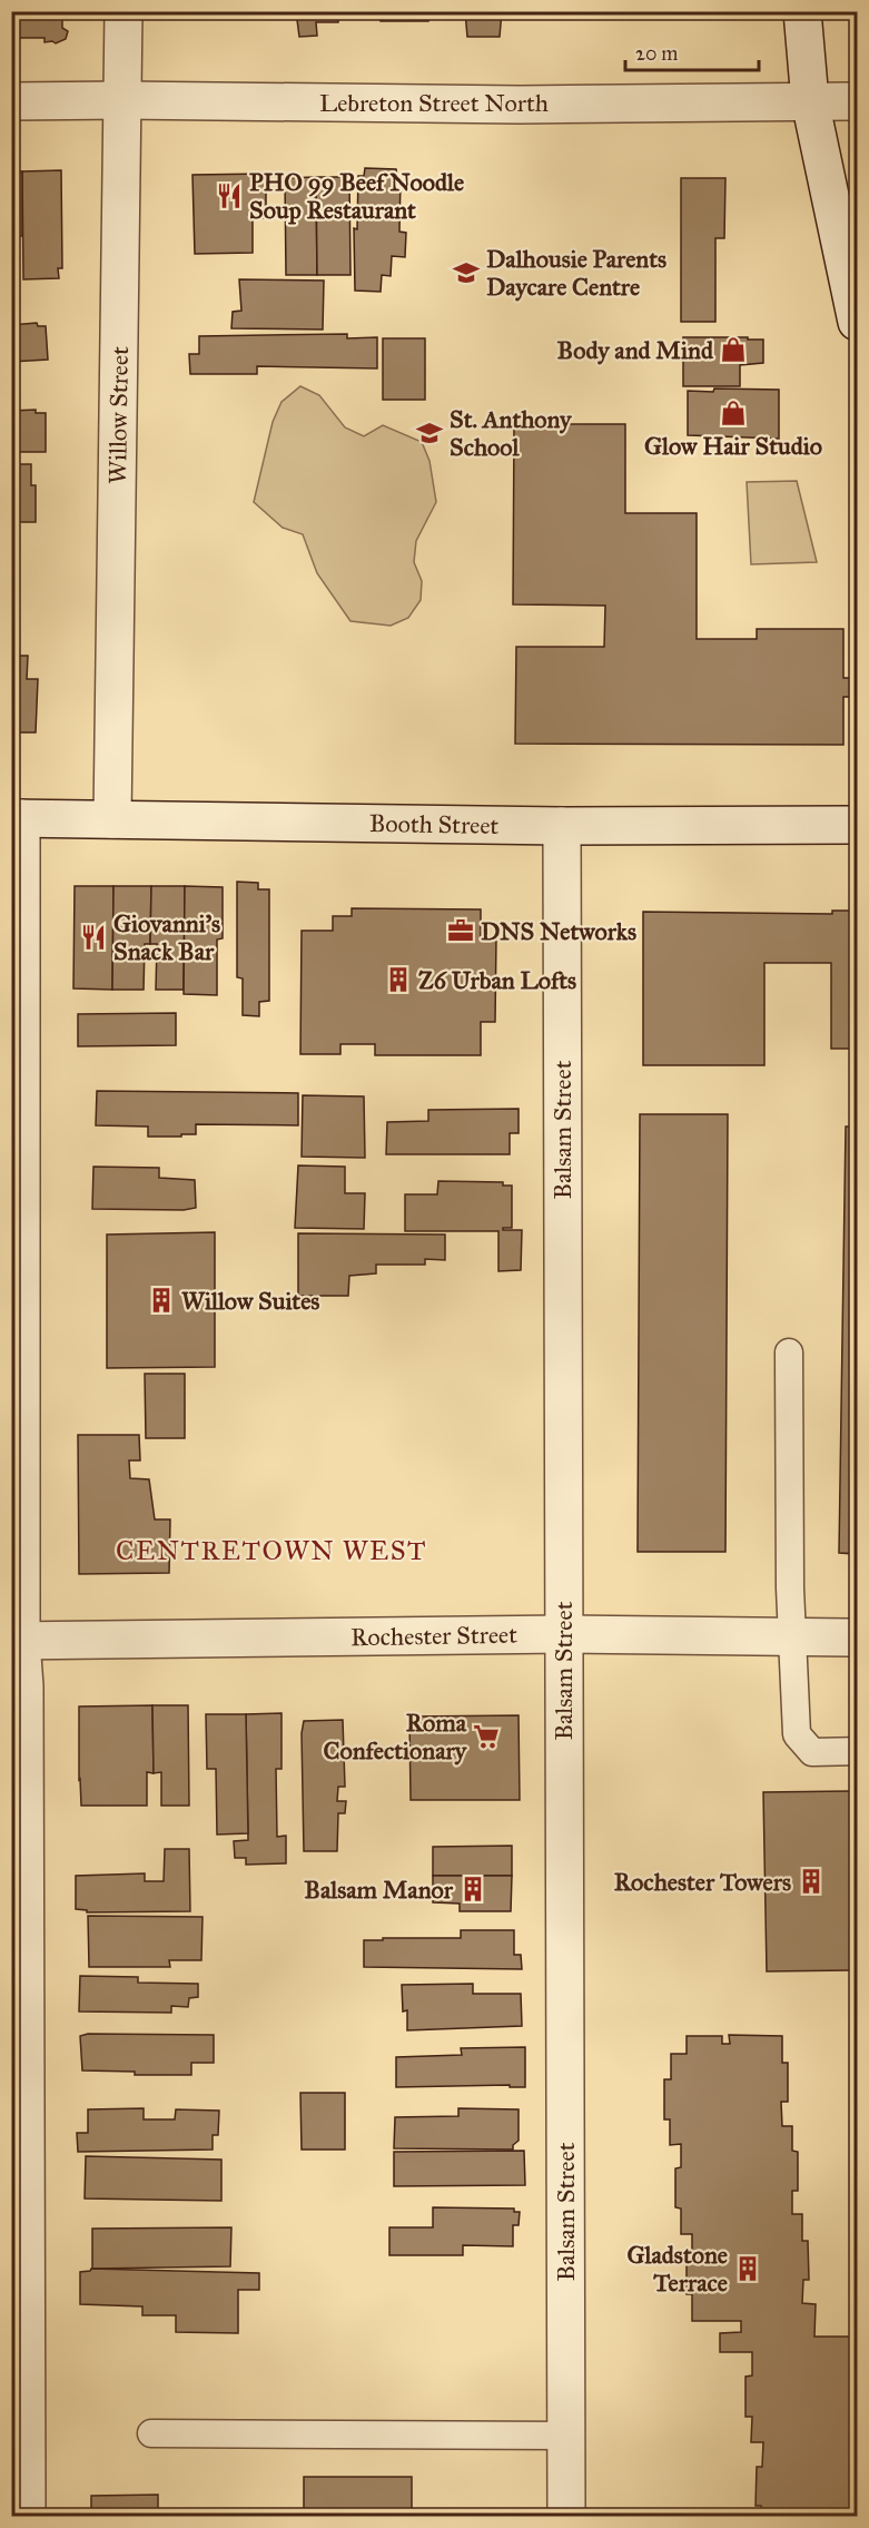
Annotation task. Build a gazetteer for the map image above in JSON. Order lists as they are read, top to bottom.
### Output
{
  "streets": {
    "street": [
      "Lebreton Street North",
      "Willow Street",
      "Booth Street",
      "Balsam Street",
      "Rochester Street"
    ]
  },
  "crossings": [
    ["Lebreton Street North", "Willow Street"],
    ["Willow Street", "Booth Street"],
    ["Booth Street", "Balsam Street"],
    ["Balsam Street", "Rochester Street"]
  ],
  "districts": ["CENTRETOWN WEST"],
  "places": {
    "restaurant": ["PHO 99 Beef Noodle Soup Restaurant", "Giovanni's Snack Bar"],
    "school or university": ["Dalhousie Parents Daycare Centre", "St. Anthony School"],
    "shop": ["Body and Mind", "Glow Hair Studio"],
    "office": ["DNS Networks"],
    "building": [
      "Z6 Urban Lofts",
      "Willow Suites",
      "Rochester Towers",
      "Balsam Manor",
      "Gladstone Terrace"
    ],
    "supermarket": ["Roma Confectionary"]
  },
  "scale_bar": "20 m"
}
